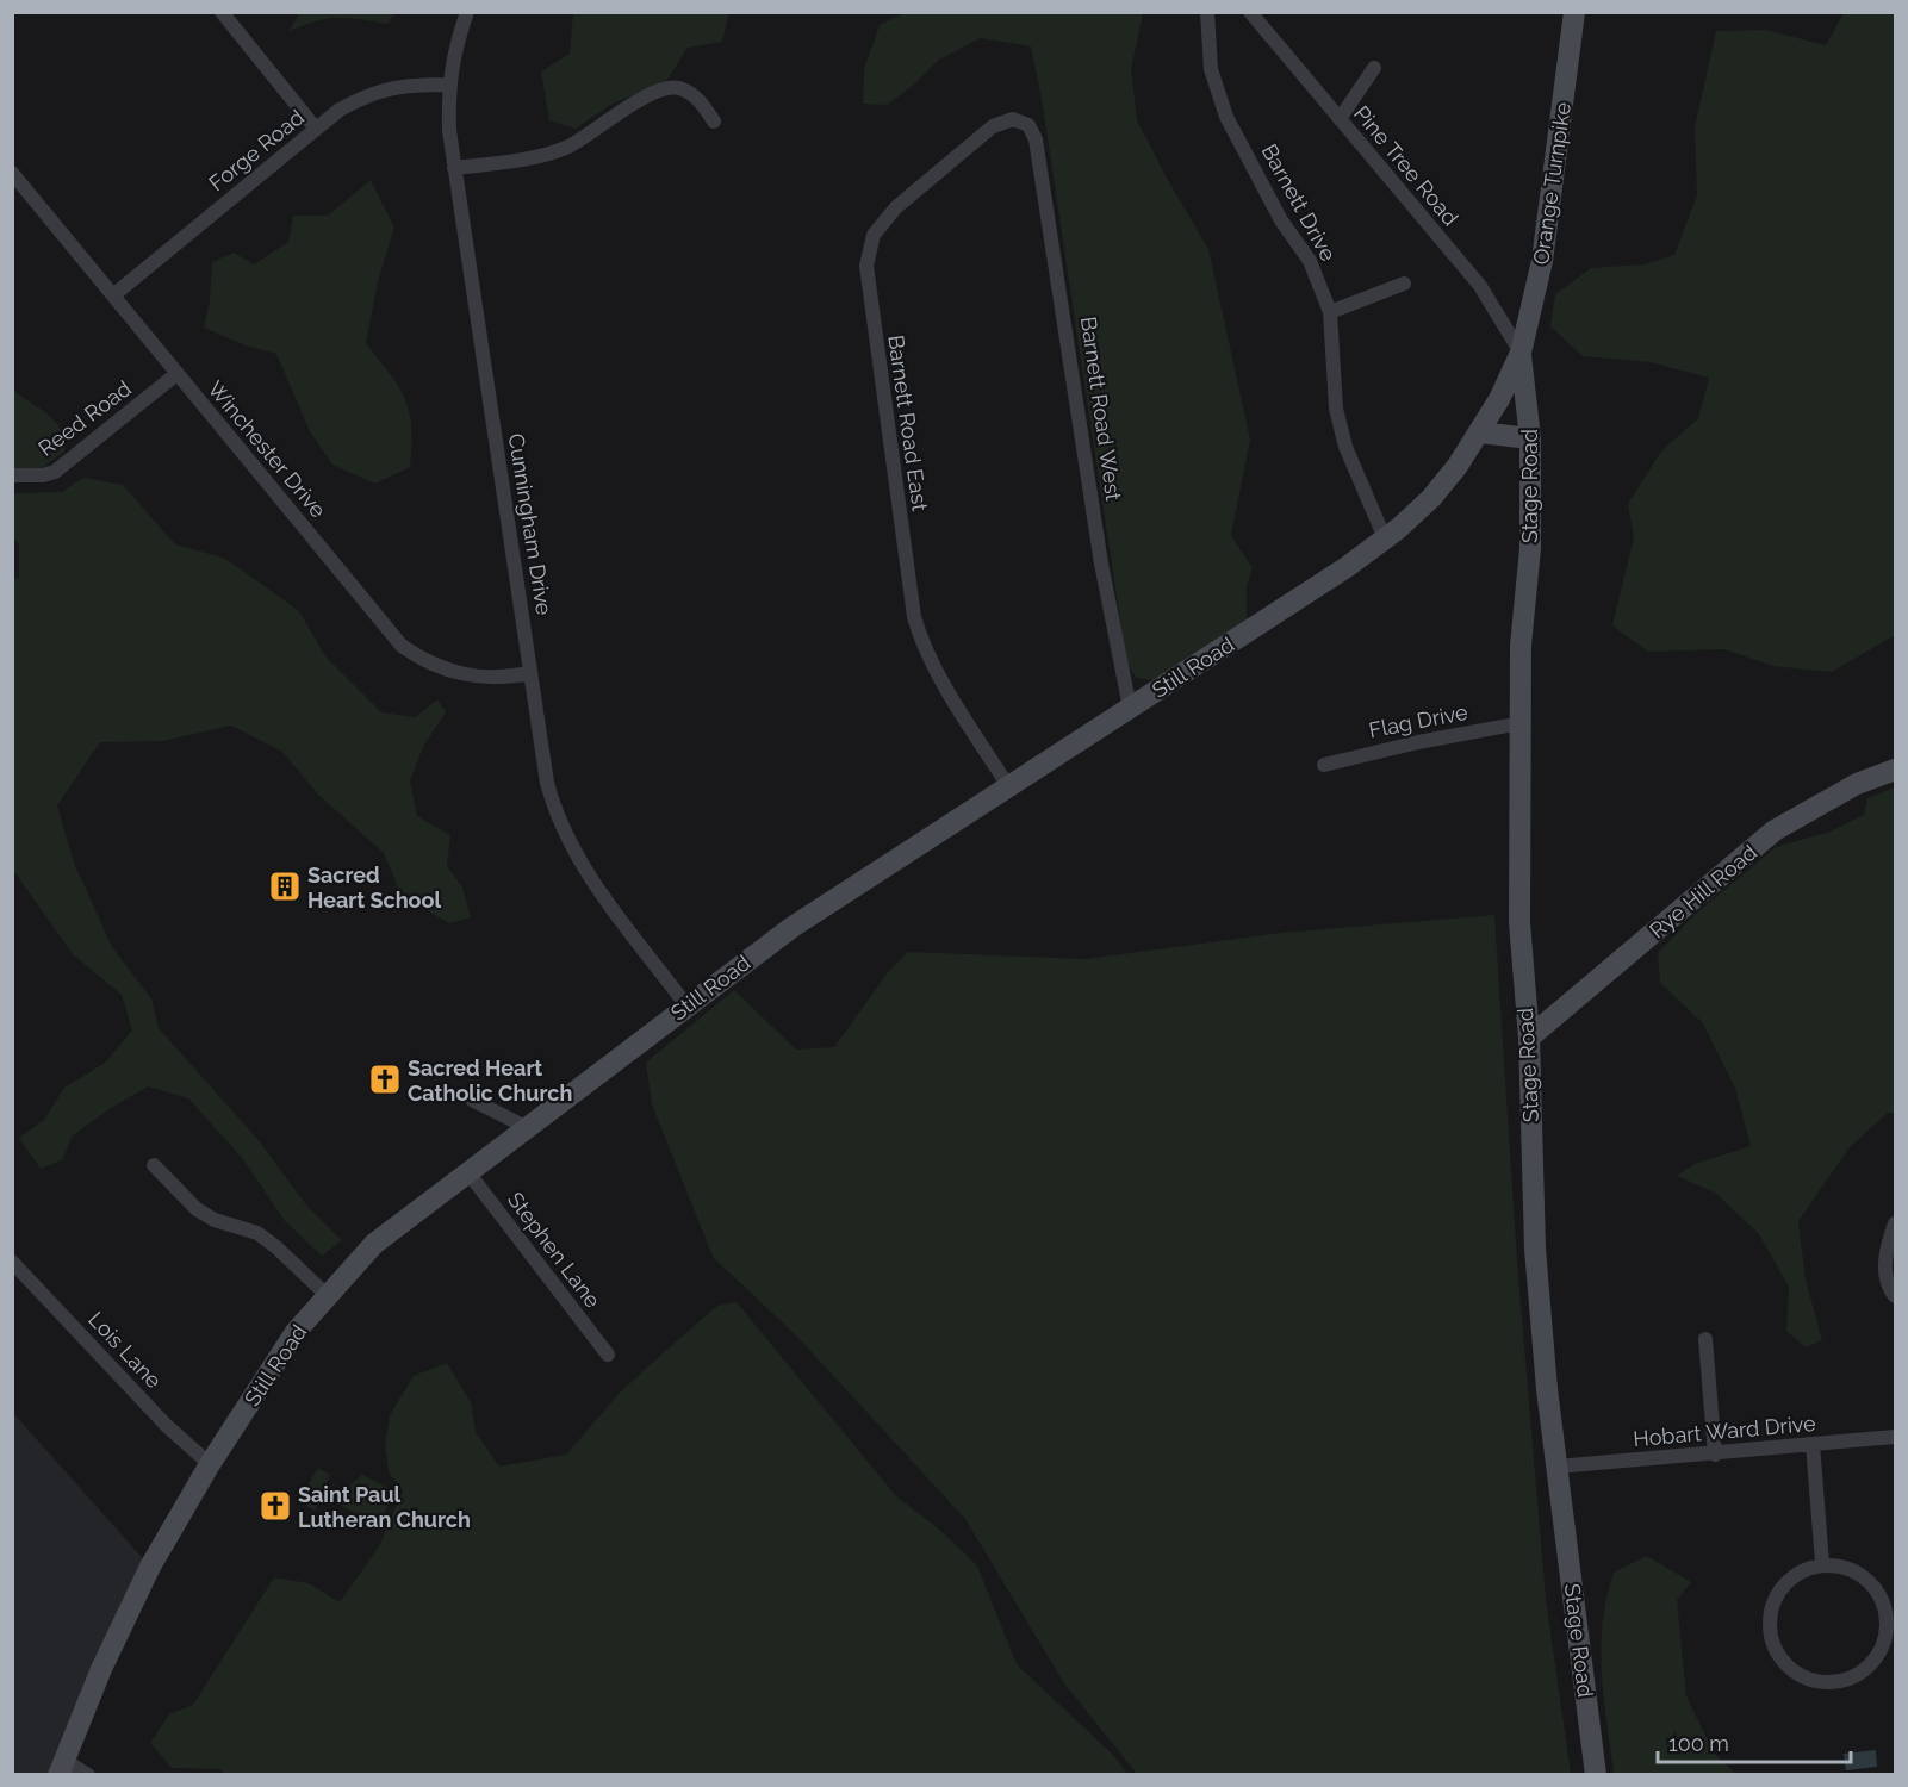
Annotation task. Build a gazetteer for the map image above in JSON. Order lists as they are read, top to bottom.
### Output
{
  "streets": {
    "main road": [
      "Orange Turnpike",
      "Stage Road",
      "Still Road",
      "Rye Hill Road"
    ],
    "street": [
      "Forge Road",
      "Pine Tree Road",
      "Barnett Drive",
      "Barnett Road West",
      "Reed Road",
      "Barnett Road East",
      "Winchester Drive",
      "Cunningham Drive",
      "Flag Drive",
      "Stephen Lane",
      "Lois Lane",
      "Hobart Ward Drive"
    ]
  },
  "crossings": [
    ["Forge Road", "Winchester Drive"],
    ["Forge Road", "Cunningham Drive"],
    ["Pine Tree Road", "Orange Turnpike"],
    ["Pine Tree Road", "Stage Road"],
    ["Pine Tree Road", "Still Road"],
    ["Orange Turnpike", "Stage Road"],
    ["Orange Turnpike", "Still Road"],
    ["Barnett Drive", "Still Road"],
    ["Barnett Road West", "Barnett Road East"],
    ["Barnett Road West", "Still Road"],
    ["Reed Road", "Winchester Drive"],
    ["Barnett Road East", "Still Road"],
    ["Winchester Drive", "Cunningham Drive"],
    ["Stage Road", "Still Road"],
    ["Stage Road", "Flag Drive"],
    ["Stage Road", "Rye Hill Road"],
    ["Stage Road", "Hobart Ward Drive"],
    ["Cunningham Drive", "Still Road"],
    ["Still Road", "Stephen Lane"],
    ["Still Road", "Lois Lane"]
  ],
  "places": {
    "building": ["Sacred Heart School"],
    "church": ["Sacred Heart Catholic Church", "Saint Paul Lutheran Church"]
  },
  "scale_bar": "100 m"
}
